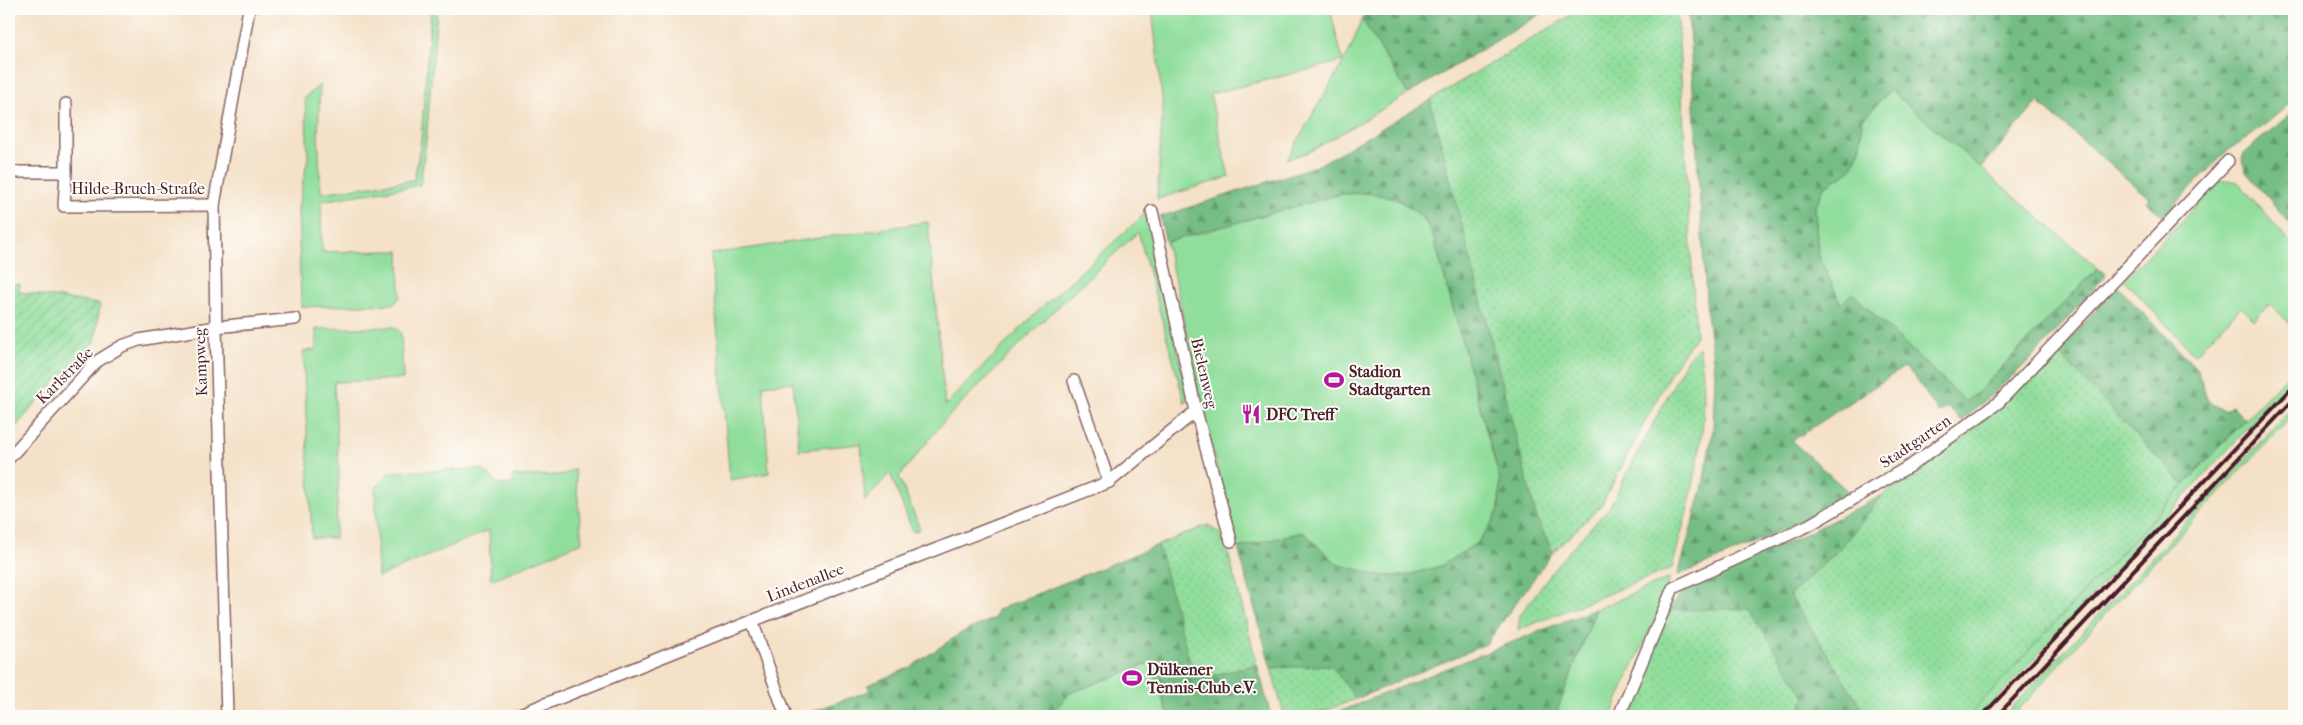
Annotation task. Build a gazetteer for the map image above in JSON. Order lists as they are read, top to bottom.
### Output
{
  "streets": {
    "street": [
      "Hilde-Bruch-Straße",
      "Kampweg",
      "Bielenweg",
      "Karlstraße",
      "Stadtgarten",
      "Lindenallee"
    ]
  },
  "crossings": [
    ["Hilde-Bruch-Straße", "Kampweg"],
    ["Kampweg", "Karlstraße"],
    ["Bielenweg", "Lindenallee"]
  ],
  "places": {
    "sports": ["Stadion Stadtgarten", "Dülkener Tennis-Club e.V."],
    "restaurant": ["DFC Treff"]
  }
}
